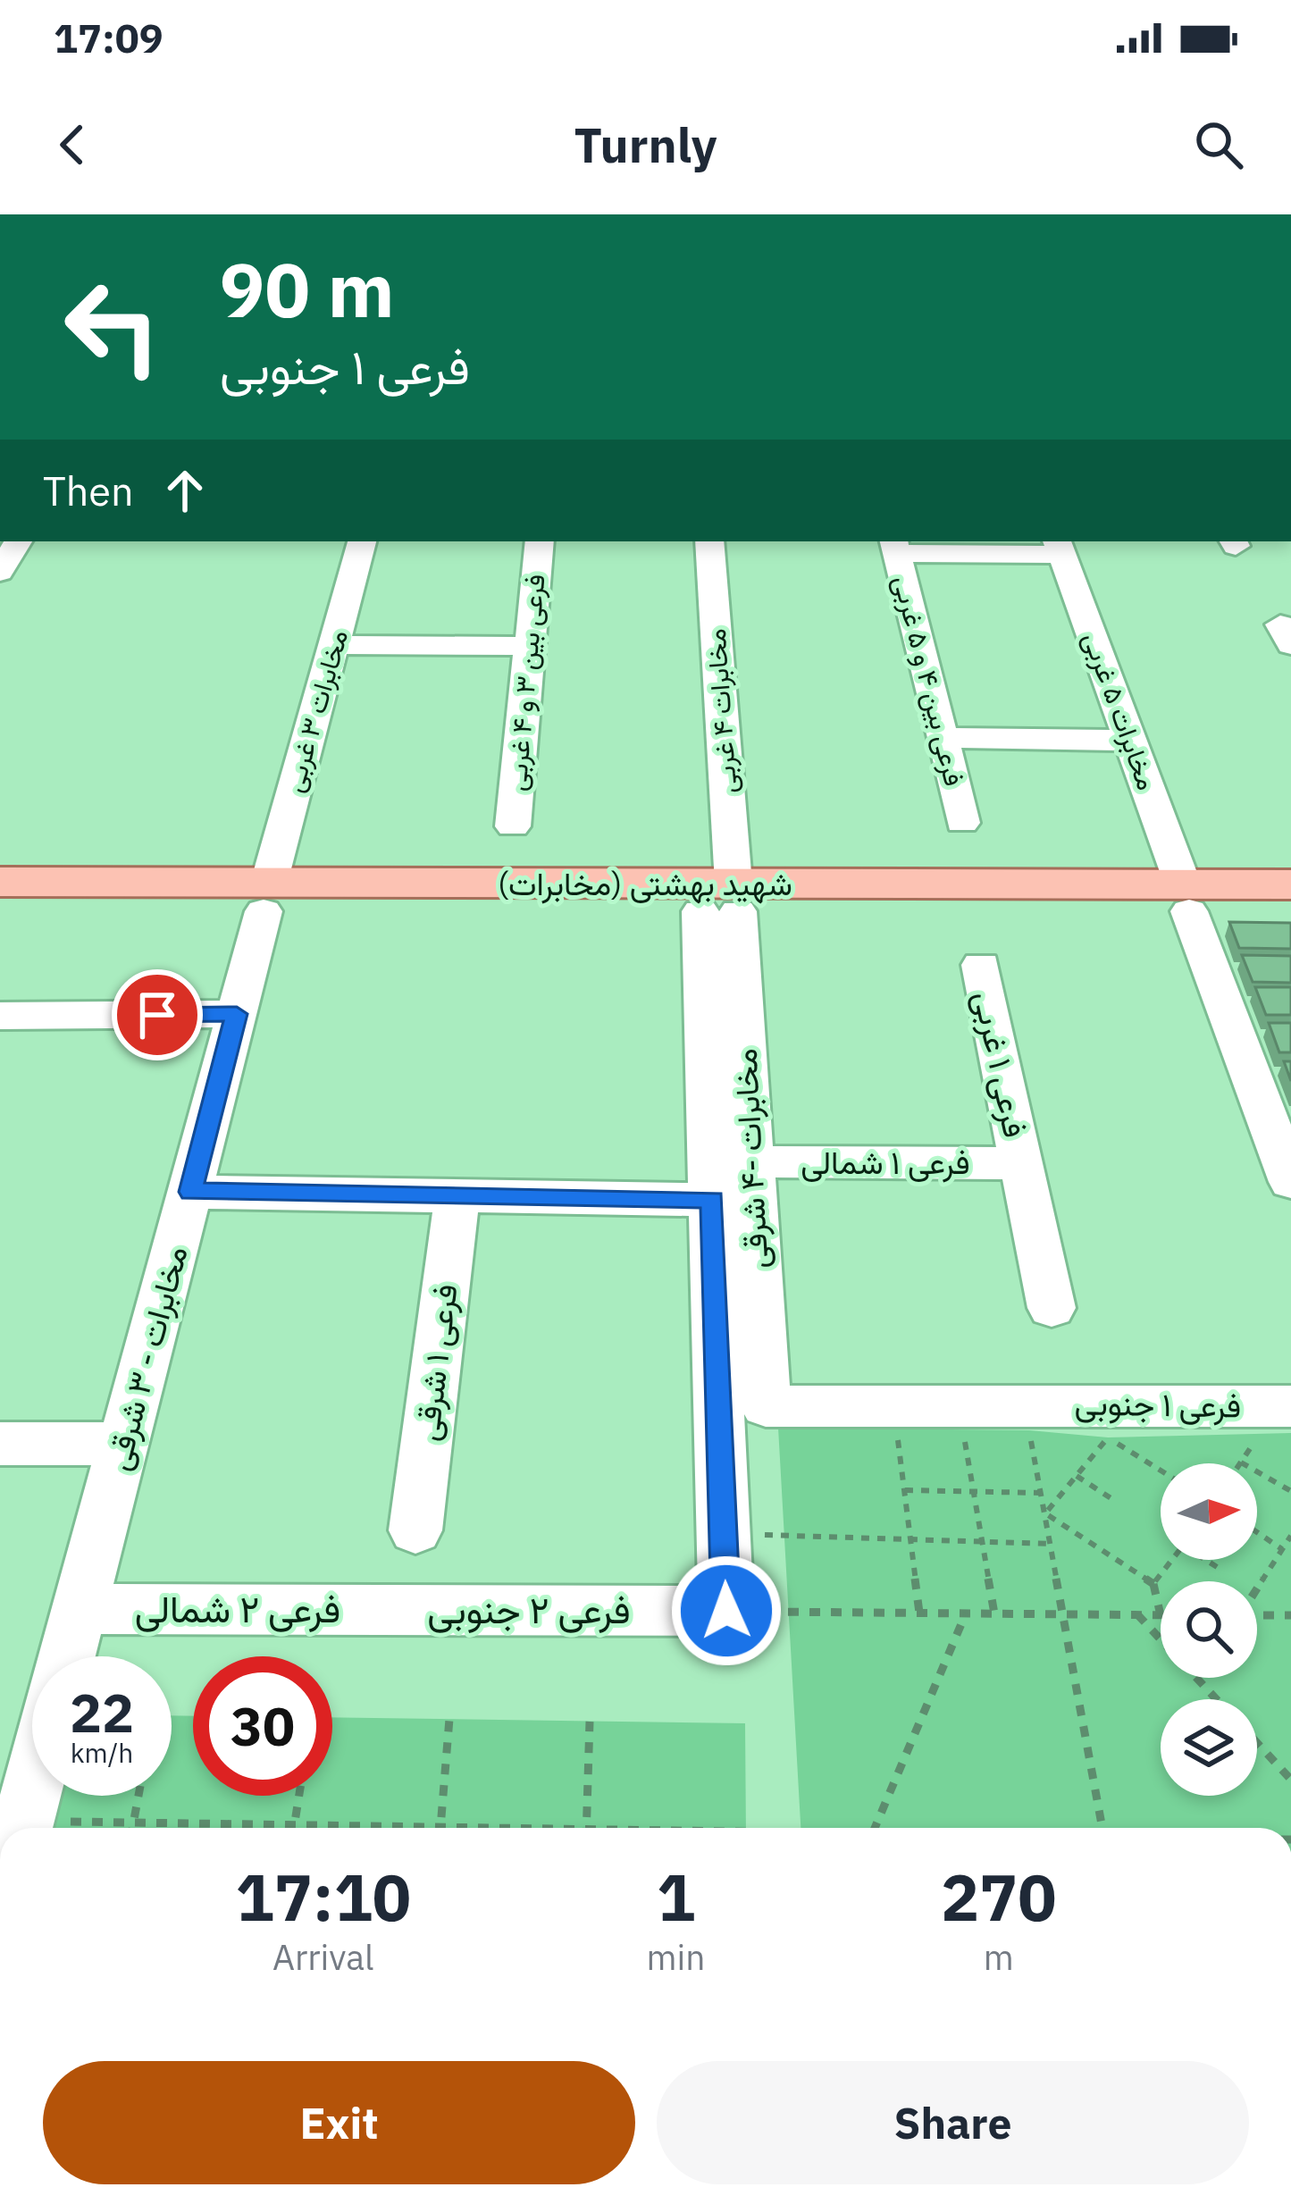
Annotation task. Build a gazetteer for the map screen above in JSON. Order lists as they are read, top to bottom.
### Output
{
  "streets": {
    "main road": ["شهید بهشتی (مخابرات)"],
    "street": [
      "فرعی بین ۴ و ۵ غربی",
      "فرعی بین ۳ و ۴ غربی",
      "مخابرات ۳ غربی",
      "مخابرات ۴ غربی",
      "مخابرات ۵ غربی",
      "فرعی ۱ غربی",
      "مخابرات -۴ شرقی",
      "فرعی ۱ شمالی",
      "مخابرات - ۳ شرقی",
      "فرعی ۱ شرقی",
      "فرعی ۱ جنوبی",
      "فرعی ۲ شمالی",
      "فرعی ۲ جنوبی"
    ]
  },
  "crossings": [
    ["مخابرات ۳ غربی", "شهید بهشتی (مخابرات)"],
    ["مخابرات ۳ غربی", "مخابرات - ۳ شرقی"],
    ["مخابرات ۴ غربی", "شهید بهشتی (مخابرات)"],
    ["مخابرات ۴ غربی", "مخابرات -۴ شرقی"],
    ["مخابرات ۵ غربی", "شهید بهشتی (مخابرات)"],
    ["شهید بهشتی (مخابرات)", "مخابرات -۴ شرقی"],
    ["شهید بهشتی (مخابرات)", "مخابرات - ۳ شرقی"],
    ["فرعی ۱ غربی", "فرعی ۱ شمالی"],
    ["مخابرات -۴ شرقی", "فرعی ۱ شمالی"],
    ["مخابرات -۴ شرقی", "فرعی ۱ جنوبی"],
    ["مخابرات - ۳ شرقی", "فرعی ۲ شمالی"],
    ["فرعی ۲ شمالی", "فرعی ۲ جنوبی"]
  ],
  "north": "right",
  "page": {
    "status": "17:09",
    "header": "Turnly",
    "turn": ["90 m", "فرعی ۱ جنوبی"],
    "then": "Then",
    "speed": "22 km/h",
    "limit": "30",
    "eta": [
      "17:10",
      "Arrival",
      "1",
      "min",
      "270",
      "m"
    ],
    "buttons": ["Exit", "Share"]
  }
}
